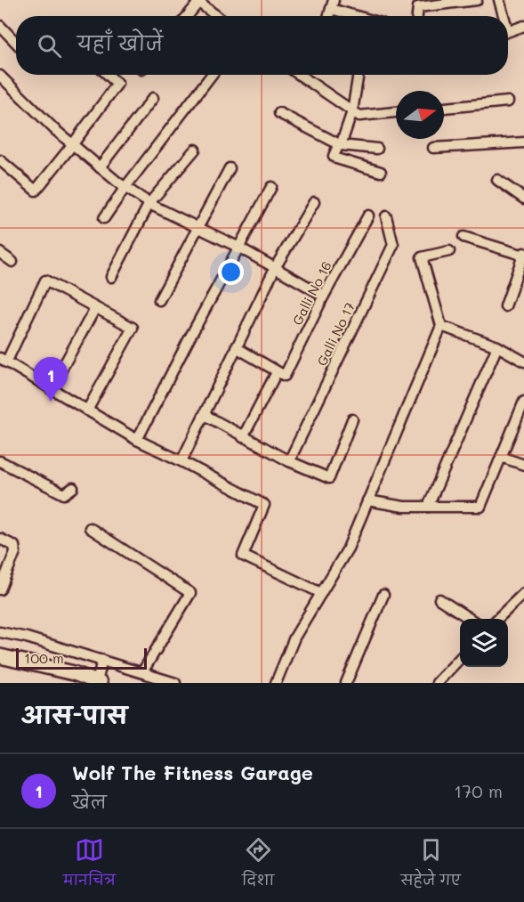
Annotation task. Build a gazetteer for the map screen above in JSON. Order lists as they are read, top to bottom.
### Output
{
  "streets": {
    "street": ["Galli No 16", "Galli No 17"]
  },
  "scale_bar": "100 m",
  "north": "right",
  "page": {
    "search": "यहाँ खोजें",
    "pins": "1",
    "scale": "100 m",
    "heading": "आस-पास",
    "list": [
      {
        "mark": "1",
        "name": "Wolf The Fitness Garage",
        "note": "खेल",
        "value": "170 m"
      }
    ],
    "nav": ["मानचित्र", "दिशा", "सहेजे गए"]
  }
}
